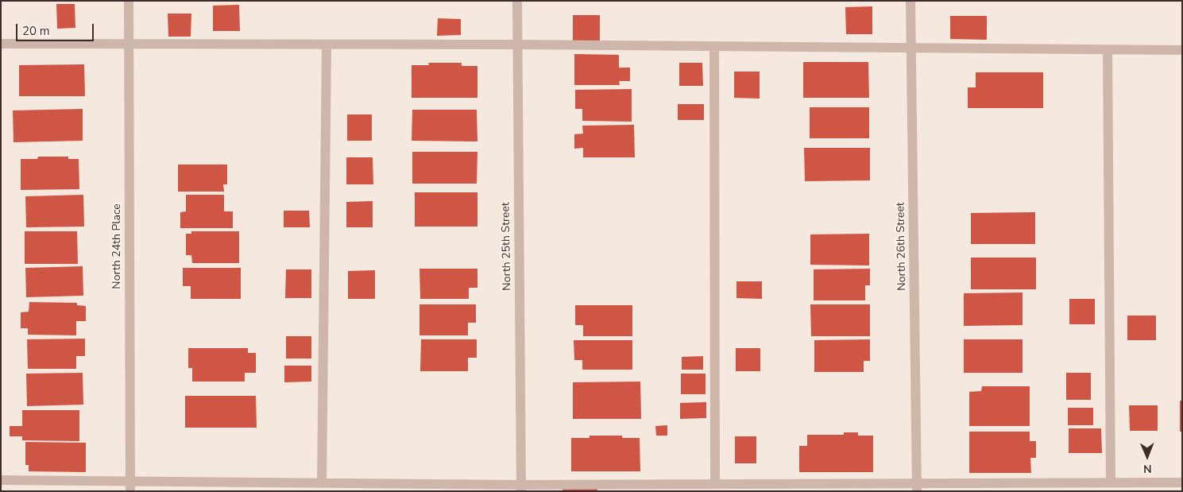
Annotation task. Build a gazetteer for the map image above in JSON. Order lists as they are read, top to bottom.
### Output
{
  "streets": {
    "street": ["North 24th Place", "North 25th Street", "North 26th Street"]
  },
  "scale_bar": "20 m",
  "north": "bottom"
}
